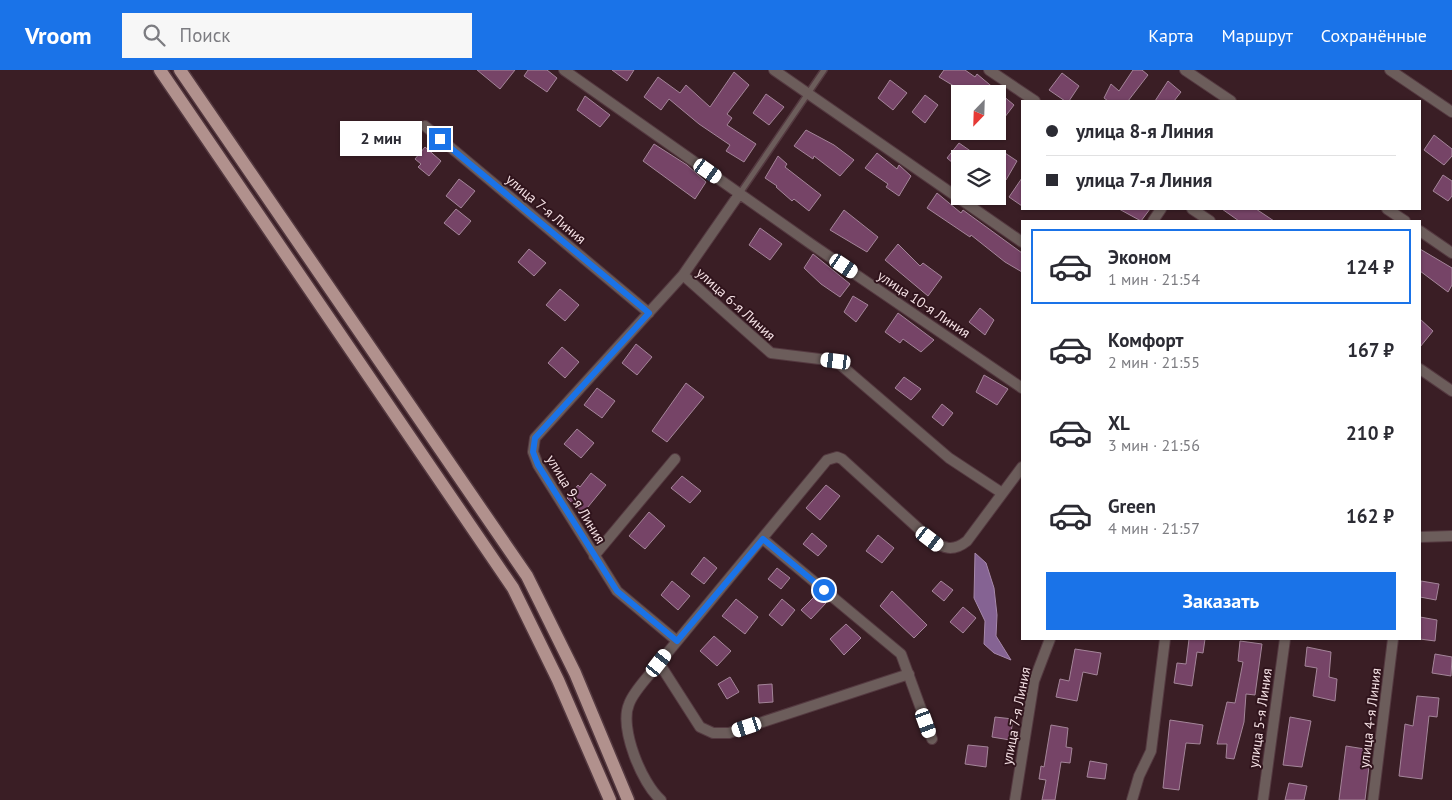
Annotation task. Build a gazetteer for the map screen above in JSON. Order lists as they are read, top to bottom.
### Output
{
  "streets": {
    "street": [
      "улица 7-я Линия",
      "улица 6-я Линия",
      "улица 10-я Линия",
      "улица 9-я Линия",
      "улица 5-я Линия",
      "улица 4-я Линия"
    ]
  },
  "crossings": [
    ["улица 7-я Линия", "улица 9-я Линия"],
    ["улица 6-я Линия", "улица 10-я Линия"],
    ["улица 6-я Линия", "улица 9-я Линия"]
  ],
  "north": "bottom left",
  "page": {
    "header": "Vroom",
    "search": "Поиск",
    "nav": ["Карта", "Маршрут", "Сохранённые"],
    "banner": ["улица 8-я Линия", "улица 7-я Линия"],
    "bubble": "2 мин",
    "list": [
      {
        "name": "Эконом",
        "note": "1 мин · 21:54",
        "value": "124 ₽"
      },
      {
        "name": "Комфорт",
        "note": "2 мин · 21:55",
        "value": "167 ₽"
      },
      {
        "name": "XL",
        "note": "3 мин · 21:56",
        "value": "210 ₽"
      },
      {
        "name": "Green",
        "note": "4 мин · 21:57",
        "value": "162 ₽"
      }
    ],
    "buttons": "Заказать"
  }
}
